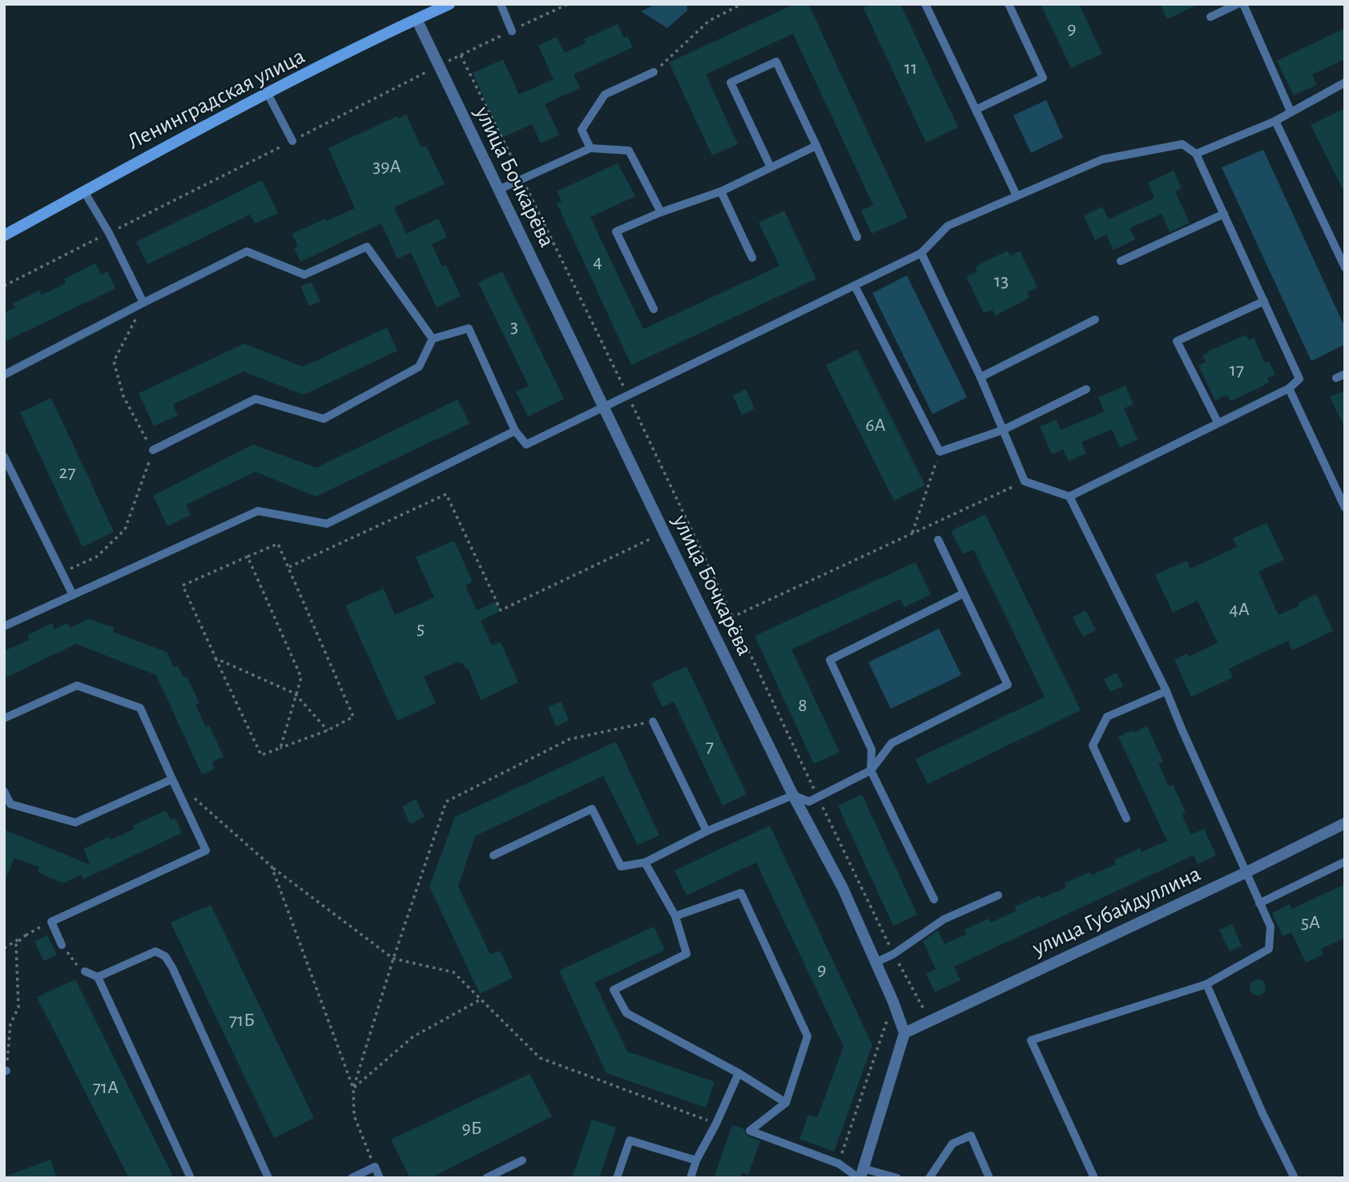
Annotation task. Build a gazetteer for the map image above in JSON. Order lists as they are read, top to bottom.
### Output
{
  "streets": {
    "street": ["Ленинградская улица", "улица Бочкарёва", "улица Губайдуллина"]
  },
  "crossings": [
    ["Ленинградская улица", "улица Бочкарёва"],
    ["улица Бочкарёва", "улица Губайдуллина"]
  ],
  "house_numbers": [
    "9",
    "11",
    "39А",
    "4",
    "13",
    "3",
    "17",
    "6А",
    "27",
    "4А",
    "5",
    "8",
    "7",
    "5А",
    "9",
    "71Б",
    "71А",
    "9Б"
  ]
}
